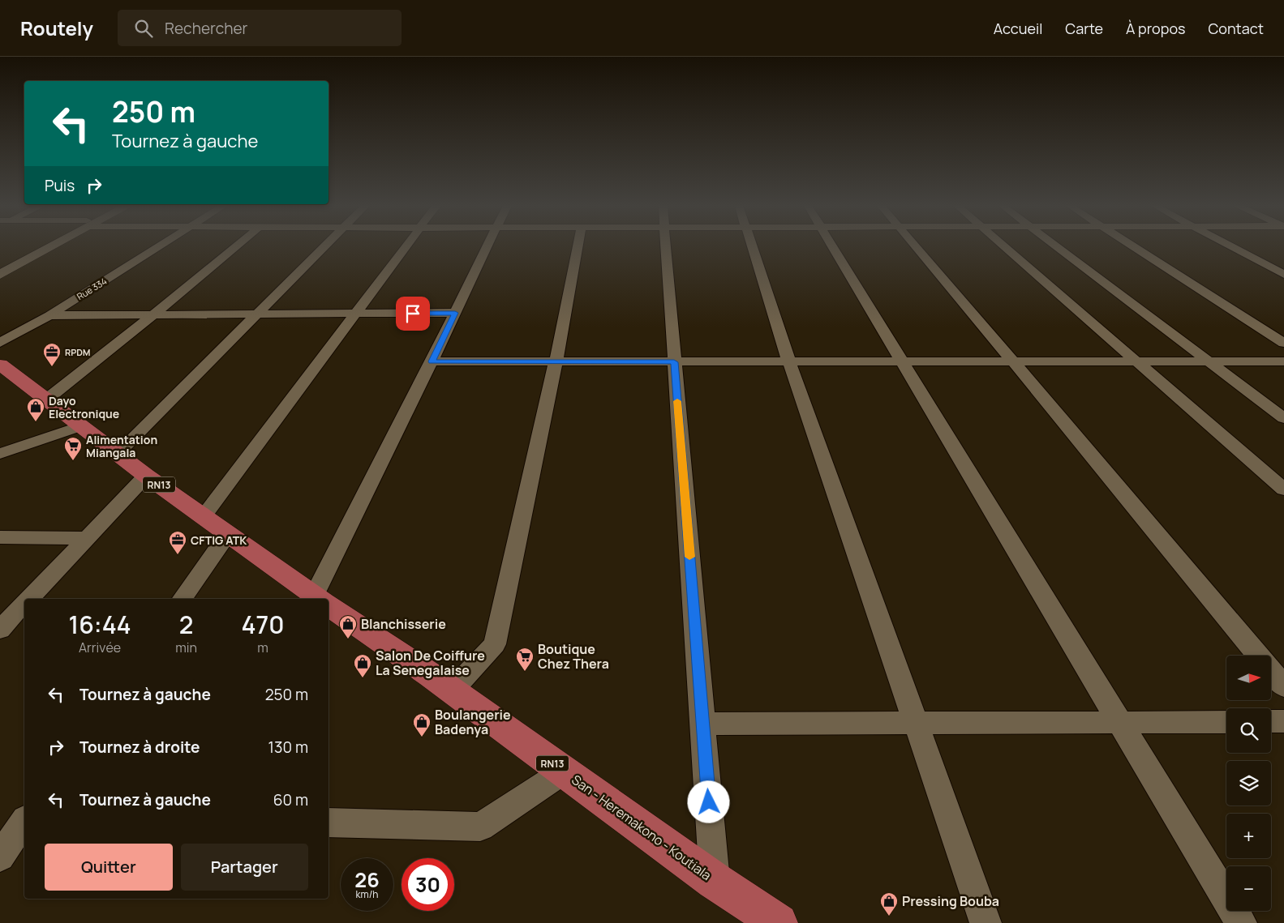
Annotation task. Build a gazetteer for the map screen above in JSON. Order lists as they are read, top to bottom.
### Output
{
  "streets": {
    "main road": ["RN13", "San - Heremakono - Koutiala"],
    "street": ["Rue 334"]
  },
  "places": {
    "office": ["RPDM", "CFTIG ATK"],
    "shop": [
      "Dayo Electronique",
      "Blanchisserie",
      "Salon De Coiffure La Senegalaise",
      "Boulangerie Badenya",
      "Pressing Bouba"
    ],
    "supermarket": ["Alimentation Miangala", "Boutique Chez Thera"]
  },
  "north": "right",
  "page": {
    "header": "Routely",
    "search": "Rechercher",
    "nav": [
      "Accueil",
      "Carte",
      "À propos",
      "Contact"
    ],
    "turn": ["250 m", "Tournez à gauche"],
    "then": "Puis",
    "eta": [
      "16:44",
      "Arrivée",
      "2",
      "min",
      "470",
      "m"
    ],
    "map_buttons": ["+", "−"],
    "list": [
      {
        "name": "Tournez à gauche",
        "value": "250 m"
      },
      {
        "name": "Tournez à droite",
        "value": "130 m"
      },
      {
        "name": "Tournez à gauche",
        "value": "60 m"
      }
    ],
    "buttons": ["Quitter", "Partager"],
    "speed": "26 km/h",
    "limit": "30"
  }
}
